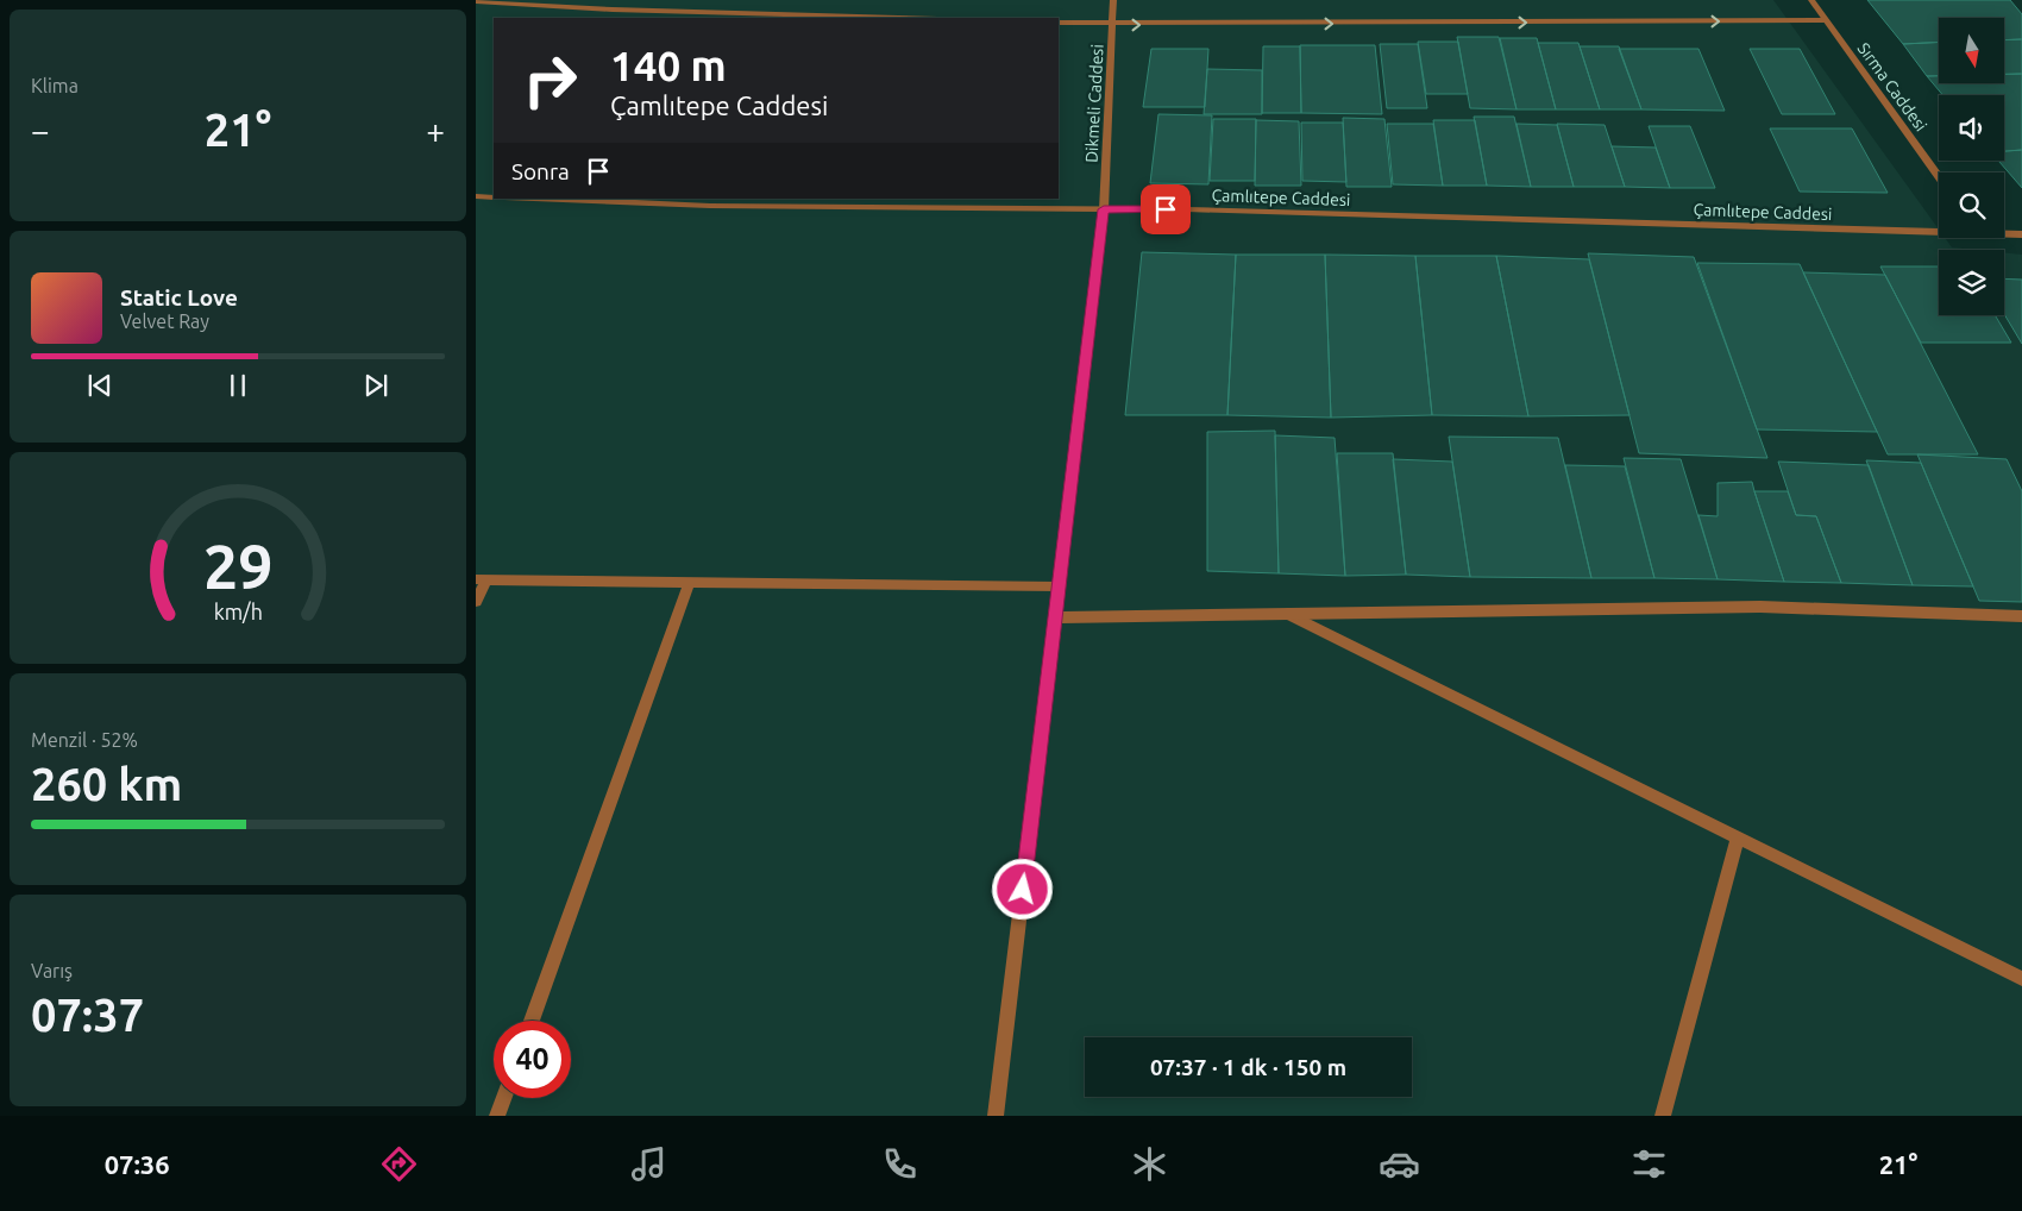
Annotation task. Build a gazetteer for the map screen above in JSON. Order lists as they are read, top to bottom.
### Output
{
  "streets": {
    "street": ["Sırma Caddesi", "Dikmeli Caddesi", "Çamlıtepe Caddesi"]
  },
  "crossings": [
    ["Dikmeli Caddesi", "Çamlıtepe Caddesi"]
  ],
  "north": "bottom",
  "page": {
    "tile": [
      "Klima",
      ["Menzil · 52%", "260 km"],
      ["Varış", "07:37"]
    ],
    "turn": ["140 m", "Çamlıtepe Caddesi"],
    "heat": ["−", "21°", "+"],
    "then": "Sonra",
    "song": ["Static Love", "Velvet Ray"],
    "limit": "40",
    "trip": "07:37 · 1 dk · 150 m",
    "tabs": ["07:36", "21°"],
    "gauge": ["29", "km/h"]
  }
}
